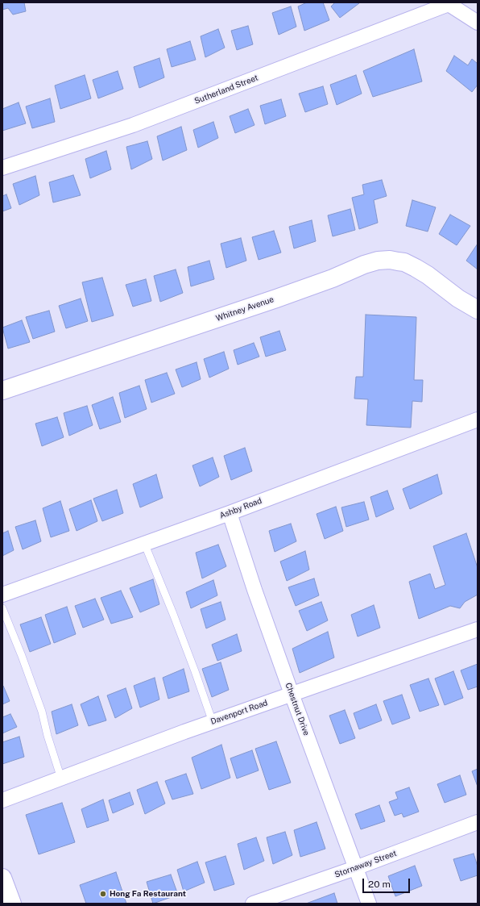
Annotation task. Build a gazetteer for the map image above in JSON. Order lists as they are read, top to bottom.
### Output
{
  "streets": {
    "street": [
      "Sutherland Street",
      "Whitney Avenue",
      "Ashby Road",
      "Chestnut Drive",
      "Davenport Road",
      "Stornaway Street"
    ]
  },
  "crossings": [
    ["Ashby Road", "Chestnut Drive"],
    ["Chestnut Drive", "Davenport Road"],
    ["Chestnut Drive", "Stornaway Street"]
  ],
  "places": ["Hong Fa Restaurant"],
  "scale_bar": "20 m"
}
